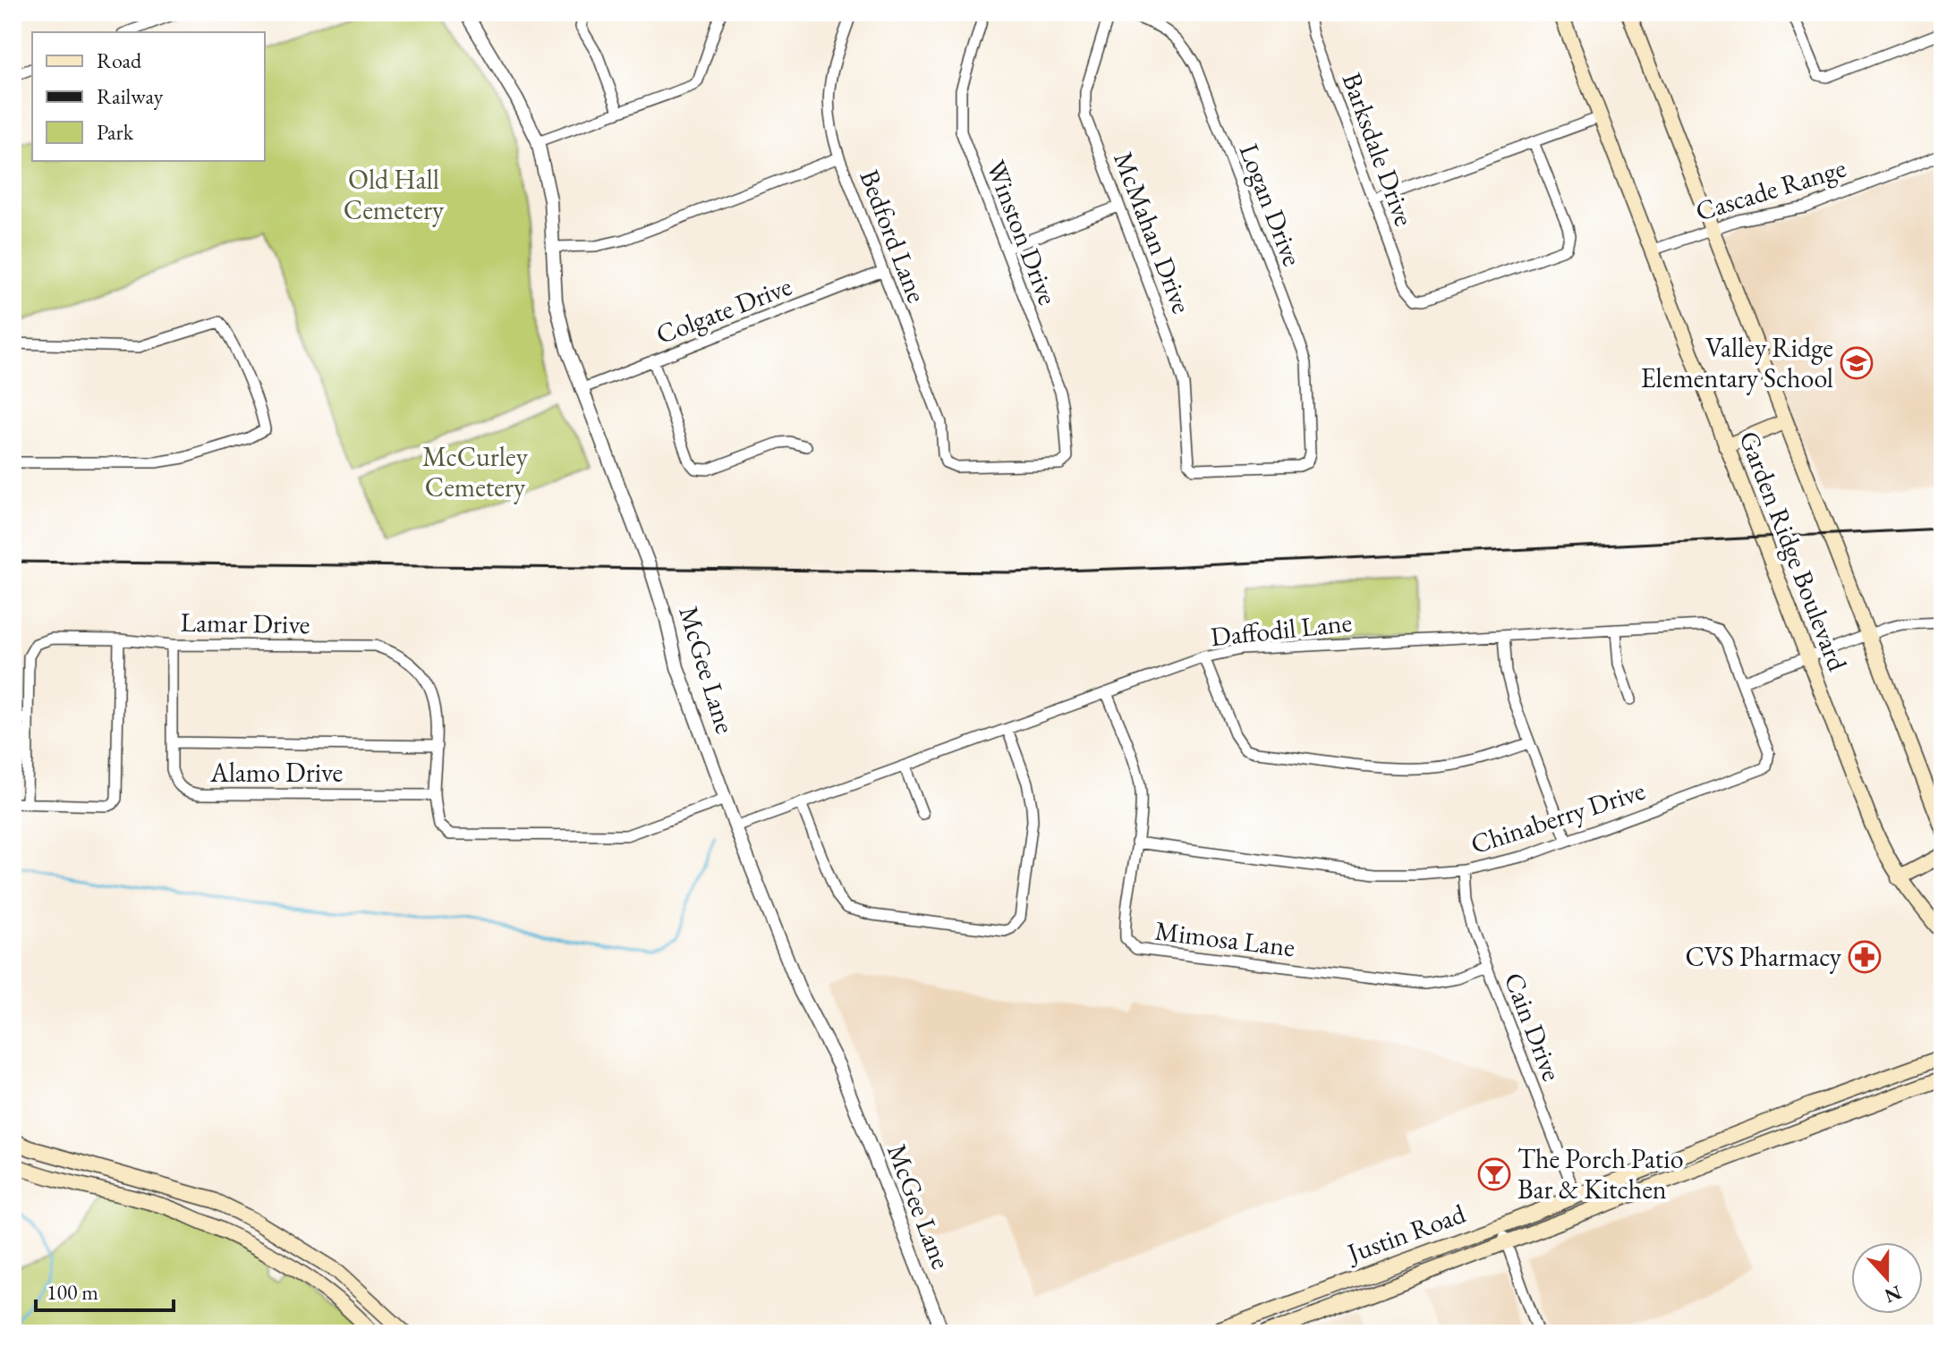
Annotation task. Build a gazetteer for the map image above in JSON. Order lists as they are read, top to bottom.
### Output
{
  "streets": {
    "main road": ["Garden Ridge Boulevard", "Justin Road"],
    "street": [
      "Barksdale Drive",
      "Cascade Range",
      "Logan Drive",
      "Winston Drive",
      "McMahan Drive",
      "Bedford Lane",
      "Colgate Drive",
      "Lamar Drive",
      "Daffodil Lane",
      "McGee Lane",
      "Alamo Drive",
      "Chinaberry Drive",
      "Mimosa Lane",
      "Cain Drive"
    ]
  },
  "crossings": [
    ["Cascade Range", "Garden Ridge Boulevard"],
    ["Logan Drive", "McMahan Drive"],
    ["Winston Drive", "Bedford Lane"],
    ["Bedford Lane", "Colgate Drive"],
    ["Colgate Drive", "McGee Lane"],
    ["Lamar Drive", "McGee Lane"],
    ["Lamar Drive", "Alamo Drive"],
    ["Daffodil Lane", "McGee Lane"],
    ["Daffodil Lane", "Chinaberry Drive"],
    ["Daffodil Lane", "Mimosa Lane"],
    ["Chinaberry Drive", "Mimosa Lane"],
    ["Chinaberry Drive", "Cain Drive"],
    ["Mimosa Lane", "Cain Drive"],
    ["Cain Drive", "Justin Road"]
  ],
  "parks": ["Old Hall Cemetery", "McCurley Cemetery"],
  "places": {
    "school or university": ["Valley Ridge Elementary School"],
    "pharmacy": ["CVS Pharmacy"],
    "bar": ["The Porch Patio Bar & Kitchen"]
  },
  "legend": ["Road", "Railway", "Park"],
  "scale_bar": "100 m",
  "north": "bottom"
}
